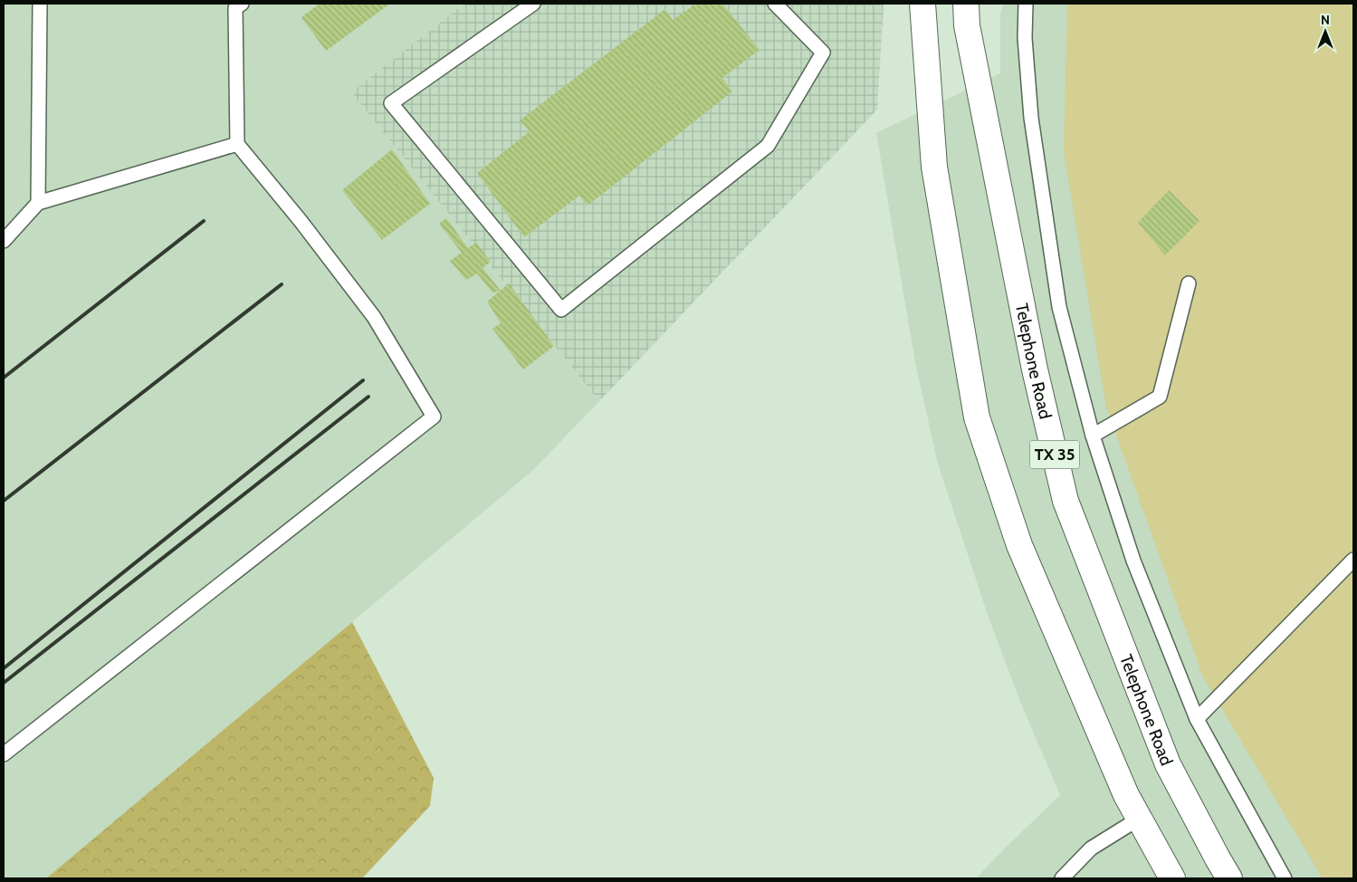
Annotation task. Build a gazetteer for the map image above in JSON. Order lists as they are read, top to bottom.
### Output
{
  "streets": {
    "main road": ["Telephone Road", "TX 35"]
  },
  "north": "top"
}
